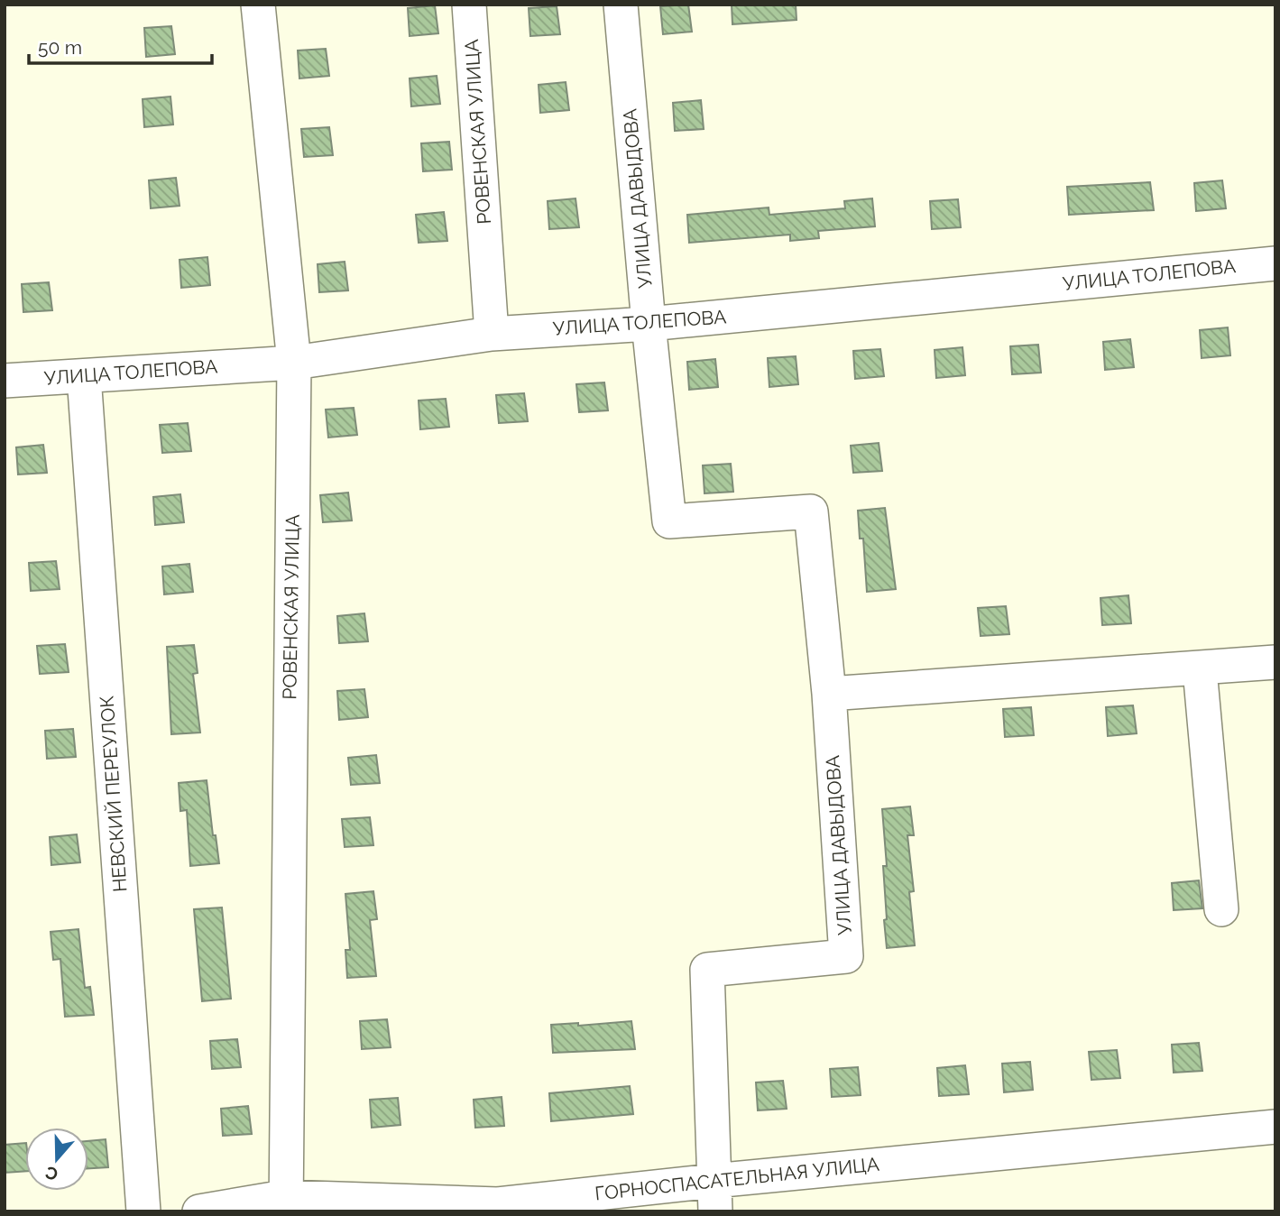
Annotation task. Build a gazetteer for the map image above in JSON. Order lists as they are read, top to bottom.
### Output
{
  "streets": {
    "street": [
      "РОВЕНСКАЯ УЛИЦА",
      "УЛИЦА ДАВЫДОВА",
      "УЛИЦА ТОЛЕПОВА",
      "НЕВСКИЙ ПЕРЕУЛОК",
      "ГОРНОСПАСАТЕЛЬНАЯ УЛИЦА"
    ]
  },
  "crossings": [
    ["РОВЕНСКАЯ УЛИЦА", "УЛИЦА ТОЛЕПОВА"],
    ["РОВЕНСКАЯ УЛИЦА", "ГОРНОСПАСАТЕЛЬНАЯ УЛИЦА"],
    ["УЛИЦА ДАВЫДОВА", "УЛИЦА ТОЛЕПОВА"],
    ["УЛИЦА ДАВЫДОВА", "ГОРНОСПАСАТЕЛЬНАЯ УЛИЦА"],
    ["УЛИЦА ТОЛЕПОВА", "НЕВСКИЙ ПЕРЕУЛОК"]
  ],
  "scale_bar": "50 m",
  "north": "bottom"
}
